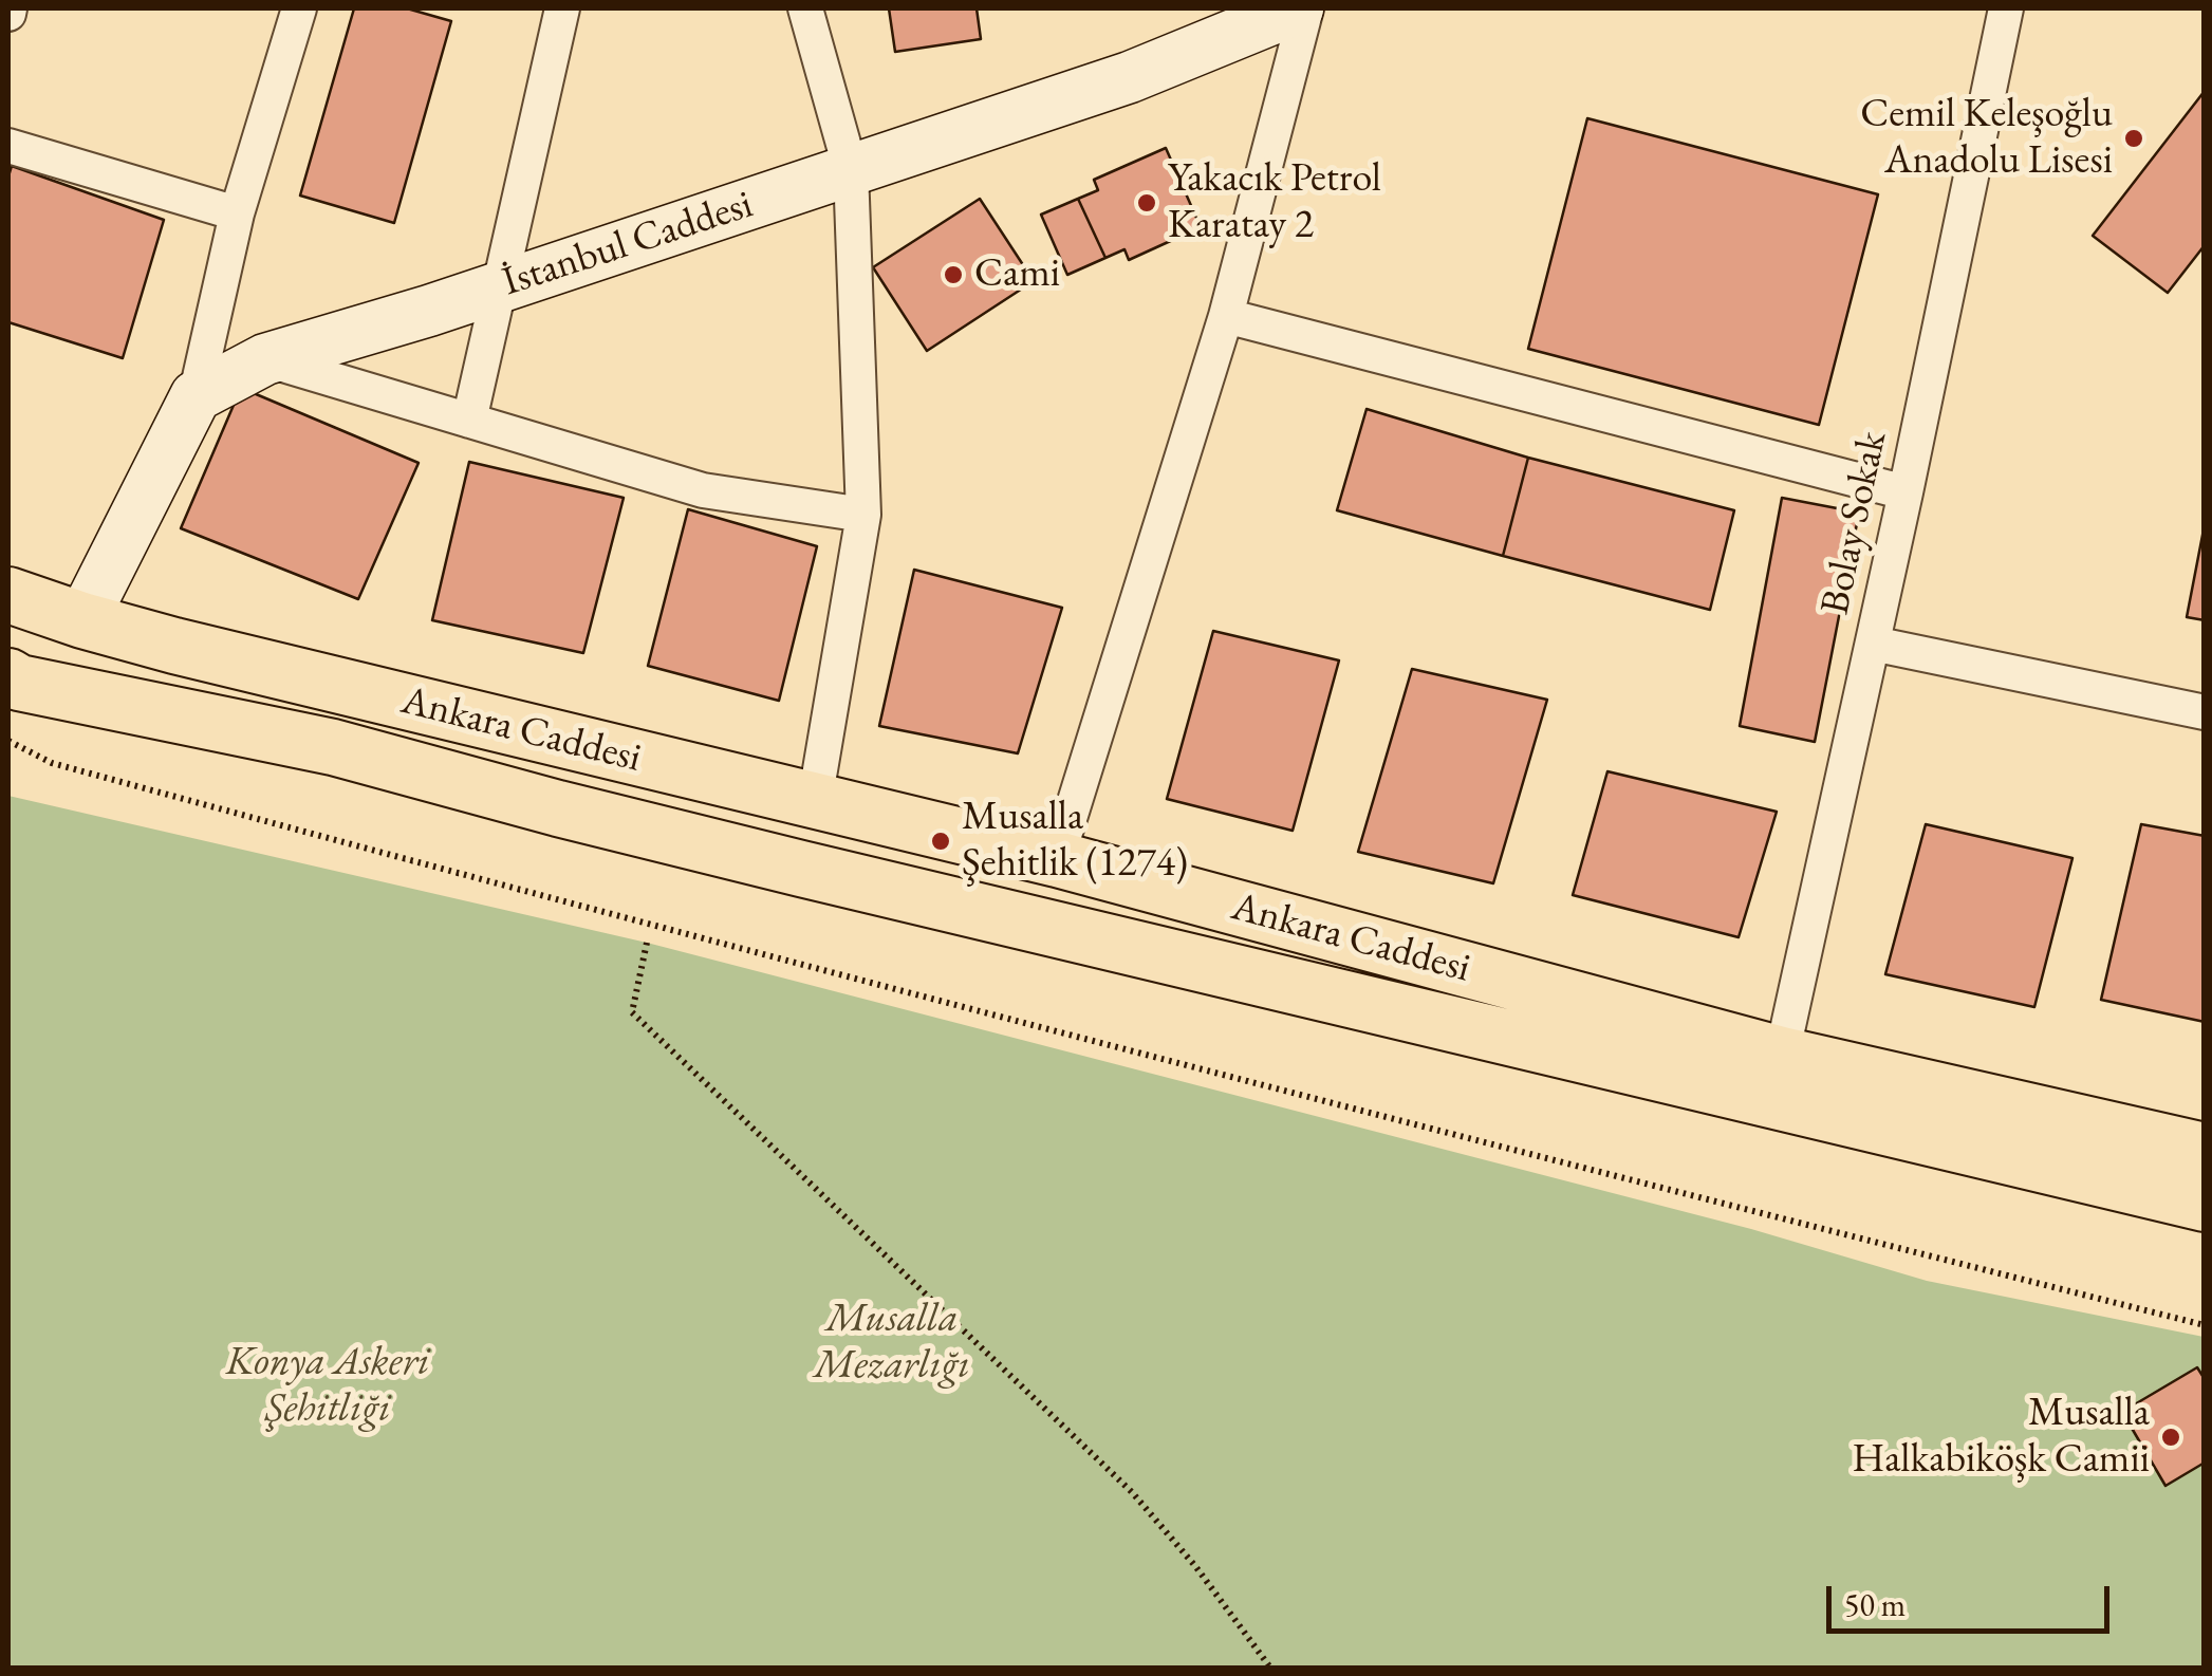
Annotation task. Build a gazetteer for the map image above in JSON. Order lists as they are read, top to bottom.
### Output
{
  "streets": {
    "main road": ["Ankara Caddesi"],
    "street": ["İstanbul Caddesi", "Bolay Sokak"]
  },
  "crossings": [
    ["Bolay Sokak", "Ankara Caddesi"]
  ],
  "parks": ["Musalla Mezarlığı", "Konya Askeri Şehitliği"],
  "places": [
    "Cemil Keleşoğlu Anadolu Lisesi",
    "Yakacık Petrol Karatay 2",
    "Cami",
    "Musalla Şehitlik (1274)",
    "Musalla Halkabiköşk Camii"
  ],
  "scale_bar": "50 m"
}
